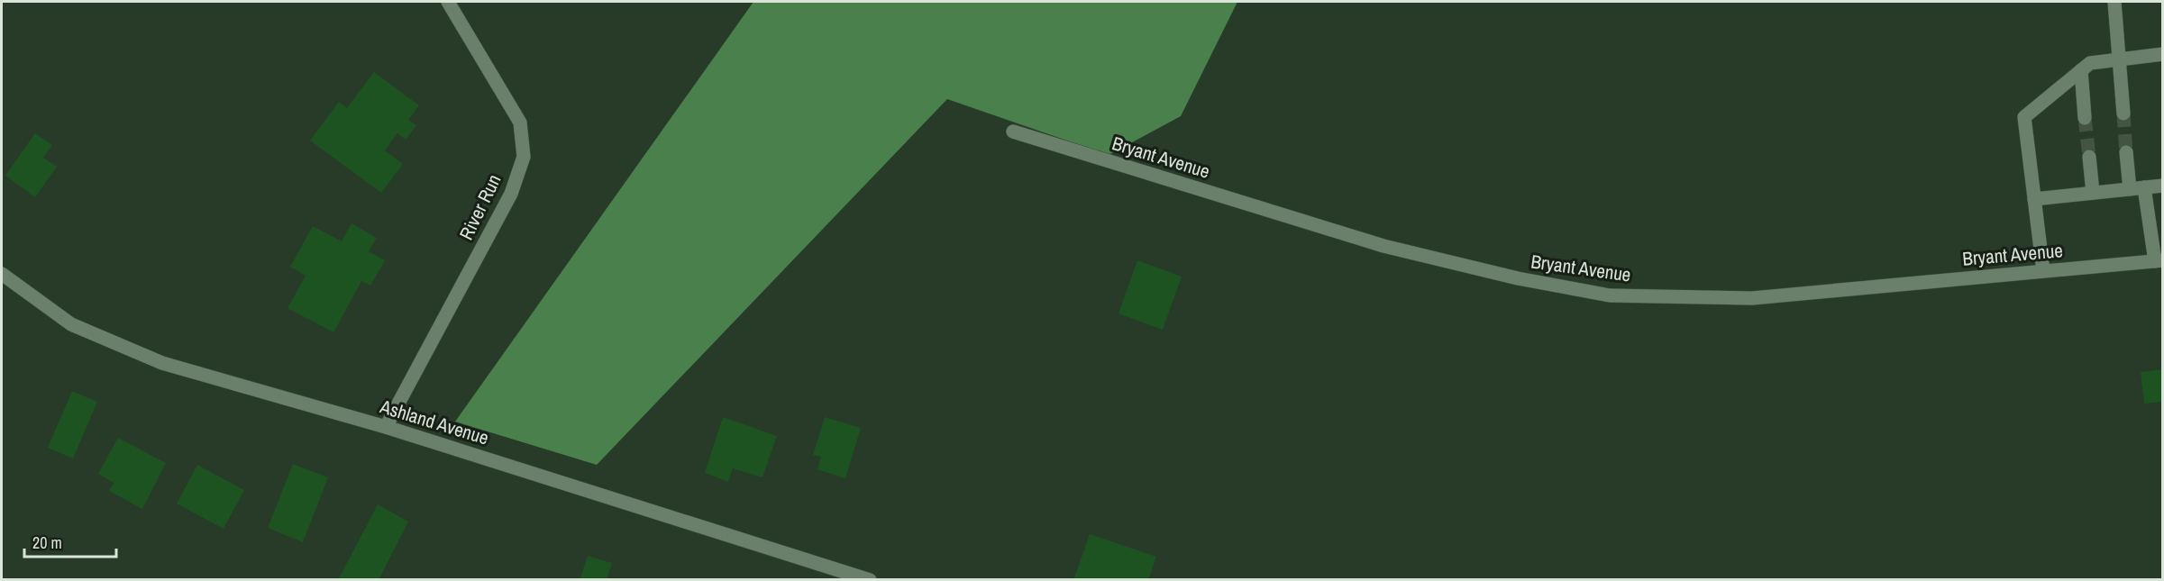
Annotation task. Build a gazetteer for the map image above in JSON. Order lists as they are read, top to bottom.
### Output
{
  "streets": {
    "street": ["Bryant Avenue", "River Run", "Ashland Avenue"]
  },
  "crossings": [
    ["River Run", "Ashland Avenue"]
  ],
  "scale_bar": "20 m"
}
